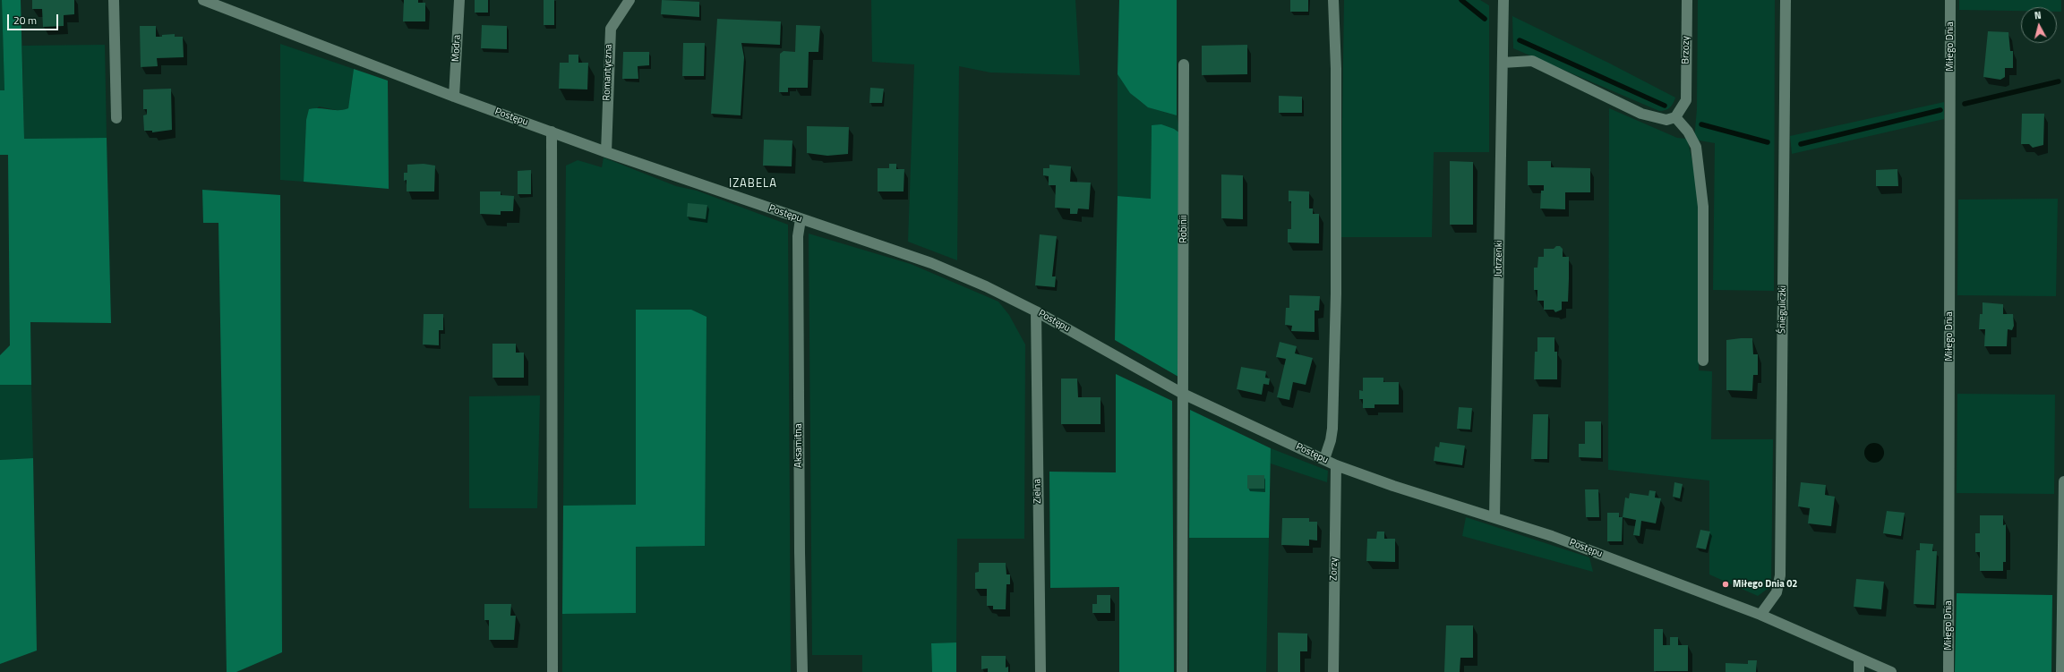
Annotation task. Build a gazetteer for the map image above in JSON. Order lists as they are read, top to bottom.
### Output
{
  "streets": {
    "street": [
      "Miłego Dnia",
      "Modra",
      "Brzozy",
      "Romantyczna",
      "Postępu",
      "Robinii",
      "Jutrzenki",
      "Śnieguliczki",
      "Aksamitna",
      "Zielna",
      "Zorzy"
    ]
  },
  "crossings": [
    ["Modra", "Postępu"],
    ["Romantyczna", "Postępu"],
    ["Postępu", "Robinii"],
    ["Postępu", "Jutrzenki"],
    ["Postępu", "Śnieguliczki"],
    ["Postępu", "Aksamitna"],
    ["Postępu", "Zielna"],
    ["Postępu", "Zorzy"]
  ],
  "districts": ["IZABELA"],
  "places": ["Miłego Dnia 02"],
  "scale_bar": "20 m",
  "north": "top"
}
